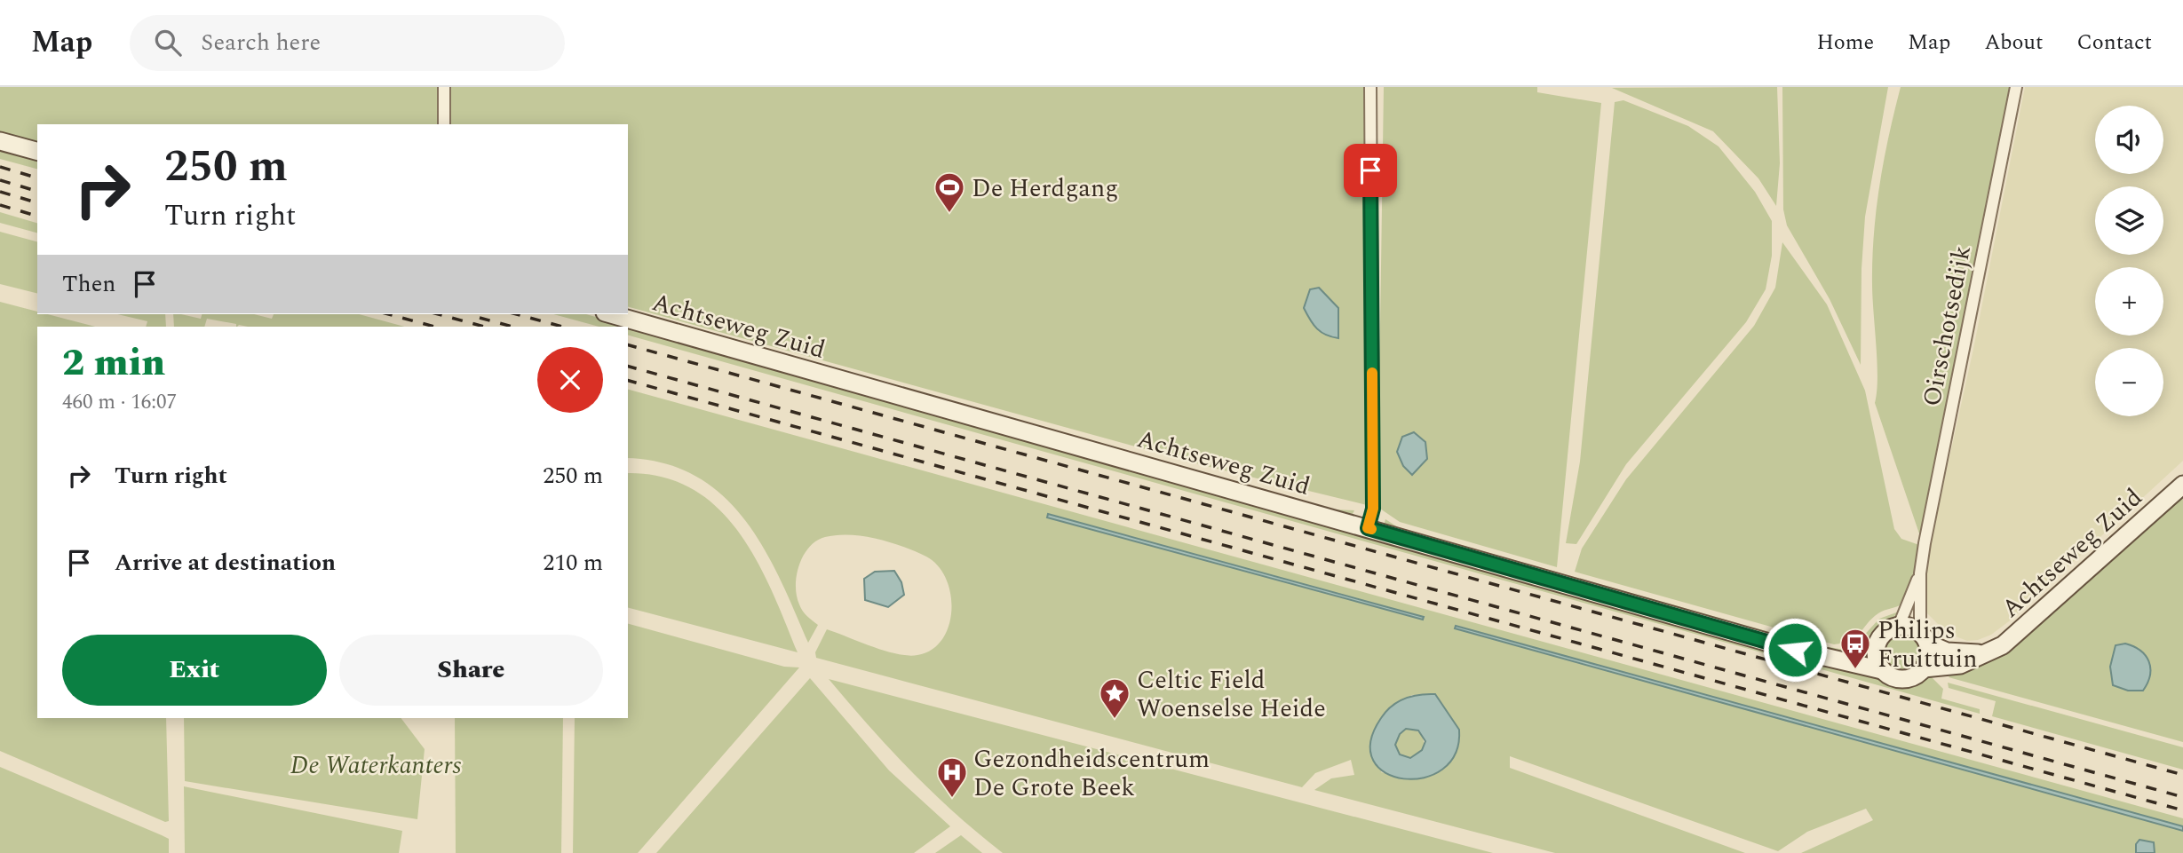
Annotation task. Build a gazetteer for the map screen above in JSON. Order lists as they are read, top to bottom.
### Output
{
  "streets": {
    "street": ["Achtseweg Zuid", "Oirschotsedijk"]
  },
  "crossings": [
    ["Achtseweg Zuid", "Oirschotsedijk"]
  ],
  "parks": ["De Waterkanters"],
  "places": {
    "sports": ["De Herdgang"],
    "bus stop": ["Philips Fruittuin"],
    "place": ["Celtic Field Woenselse Heide"],
    "hospital": ["Gezondheidscentrum De Grote Beek"]
  },
  "page": {
    "header": "Map",
    "search": "Search here",
    "nav": [
      "Home",
      "Map",
      "About",
      "Contact"
    ],
    "map_buttons": ["+", "−"],
    "turn": ["250 m", "Turn right"],
    "then": "Then",
    "heading": ["2 min", "460 m · 16:07"],
    "list": [
      {
        "name": "Turn right",
        "value": "250 m"
      },
      {
        "name": "Arrive at destination",
        "value": "210 m"
      }
    ],
    "buttons": ["Exit", "Share"]
  }
}
